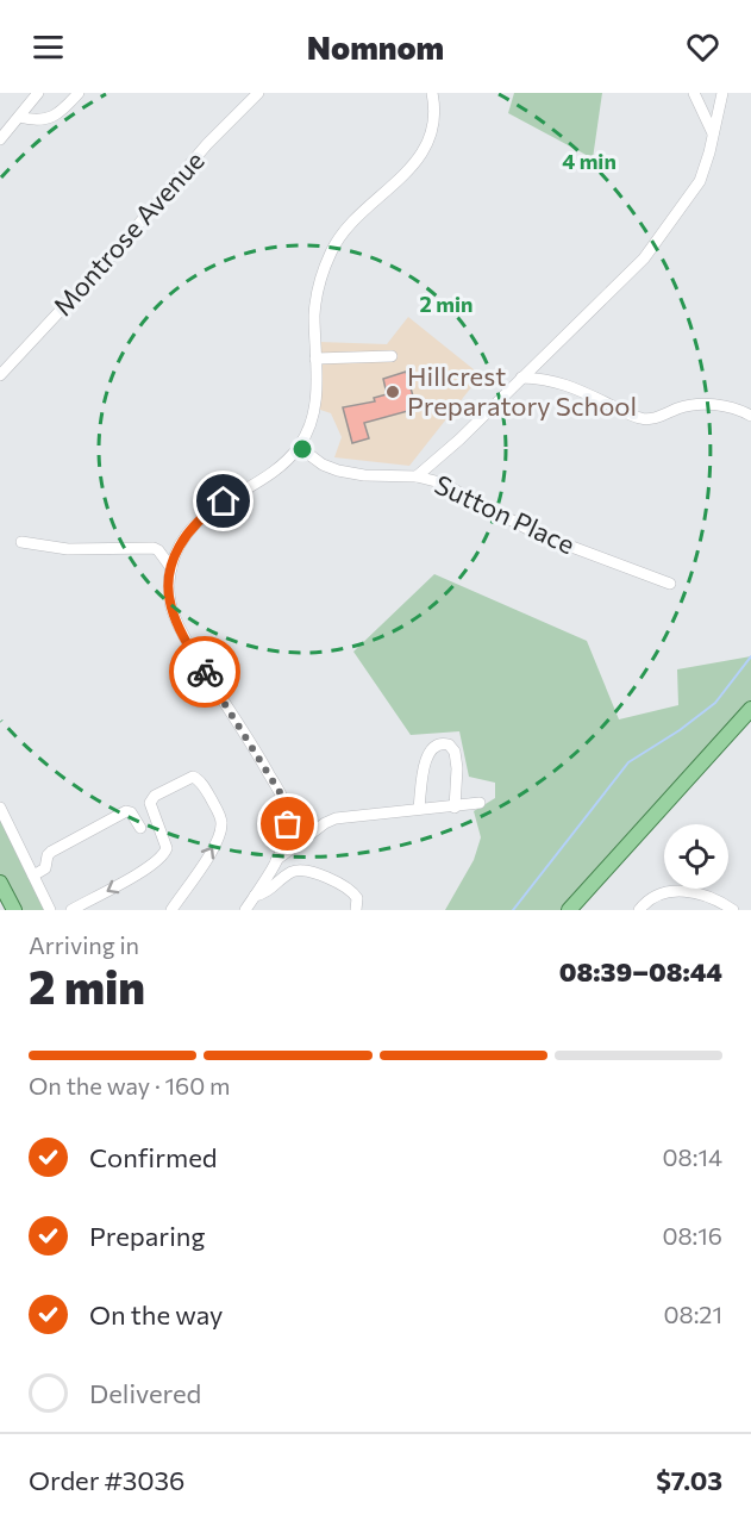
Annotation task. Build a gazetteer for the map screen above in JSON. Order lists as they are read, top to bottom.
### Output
{
  "streets": {
    "street": ["Montrose Avenue", "Sutton Place"]
  },
  "places": ["Hillcrest Preparatory School"],
  "page": {
    "header": "Nomnom",
    "heading": ["2 min", "Arriving in", "08:39–08:44"],
    "panel": ["Order #3036", "$7.03"],
    "bar": "On the way · 160 m",
    "list": [
      ["Confirmed", "08:14"],
      ["Preparing", "08:16"],
      ["On the way", "08:21"],
      "Delivered"
    ]
  },
  "rings": ["4 min", "2 min"]
}
